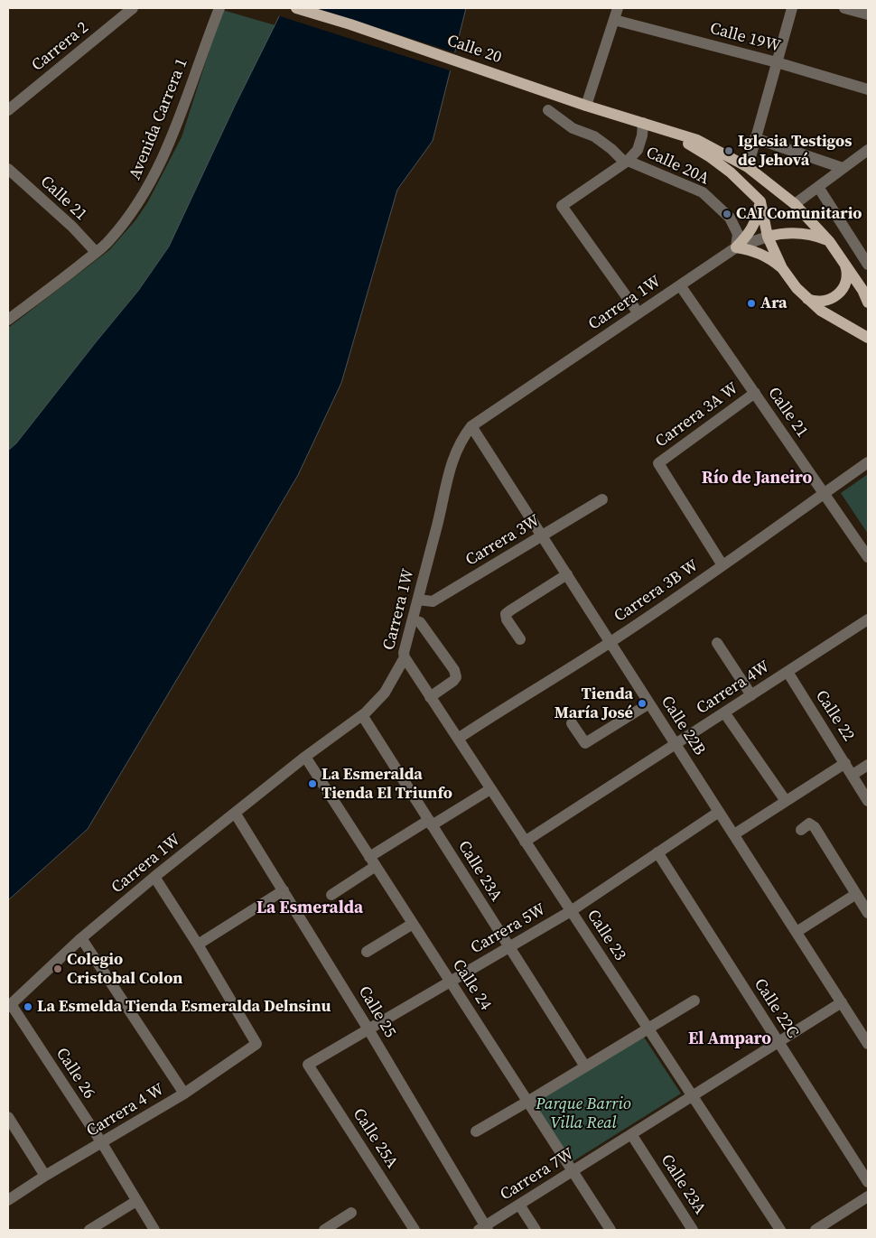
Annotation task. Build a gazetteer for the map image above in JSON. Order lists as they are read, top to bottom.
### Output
{
  "streets": {
    "main road": ["Calle 20"],
    "street": [
      "Calle 19W",
      "Carrera 2",
      "Avenida Carrera 1",
      "Calle 20A",
      "Calle 21",
      "Carrera 1W",
      "Carrera 3A W",
      "Carrera 3W",
      "Carrera 3B W",
      "Carrera 4W",
      "Calle 22",
      "Calle 22B",
      "Calle 23A",
      "Carrera 5W",
      "Calle 23",
      "Calle 24",
      "Calle 22C",
      "Calle 25",
      "Calle 26",
      "Carrera 4 W",
      "Calle 25A",
      "Carrera 7W"
    ]
  },
  "crossings": [
    ["Avenida Carrera 1", "Calle 21"],
    ["Calle 20A", "Carrera 1W"],
    ["Calle 21", "Carrera 1W"],
    ["Calle 21", "Carrera 3A W"],
    ["Calle 21", "Carrera 3B W"],
    ["Carrera 1W", "Carrera 3W"],
    ["Carrera 1W", "Calle 22B"],
    ["Carrera 1W", "Calle 23A"],
    ["Carrera 1W", "Calle 23"],
    ["Carrera 1W", "Calle 24"],
    ["Carrera 1W", "Calle 25"],
    ["Carrera 1W", "Calle 26"],
    ["Carrera 3A W", "Carrera 3B W"],
    ["Carrera 3W", "Calle 22B"],
    ["Carrera 3B W", "Calle 22B"],
    ["Carrera 3B W", "Calle 23"],
    ["Carrera 4W", "Calle 22"],
    ["Carrera 4W", "Calle 22B"],
    ["Carrera 4W", "Calle 23"],
    ["Calle 22B", "Carrera 5W"],
    ["Calle 22B", "Carrera 7W"],
    ["Calle 23A", "Carrera 5W"],
    ["Calle 23A", "Carrera 7W"],
    ["Carrera 5W", "Calle 23"],
    ["Carrera 5W", "Calle 24"],
    ["Carrera 5W", "Calle 22C"],
    ["Carrera 5W", "Calle 25"],
    ["Carrera 5W", "Calle 25A"],
    ["Calle 23", "Carrera 7W"],
    ["Calle 24", "Carrera 7W"],
    ["Calle 22C", "Carrera 7W"],
    ["Calle 25", "Carrera 7W"],
    ["Calle 26", "Carrera 4 W"]
  ],
  "districts": ["Río de Janeiro", "La Esmeralda", "El Amparo"],
  "parks": ["Parque Barrio Villa Real"],
  "places": [
    "Iglesia Testigos de Jehová",
    "CAI Comunitario",
    "Ara",
    "Tienda María José",
    "La Esmeralda Tienda El Triunfo",
    "Colegio Cristobal Colon",
    "La Esmelda Tienda Esmeralda Delnsinu"
  ]
}
